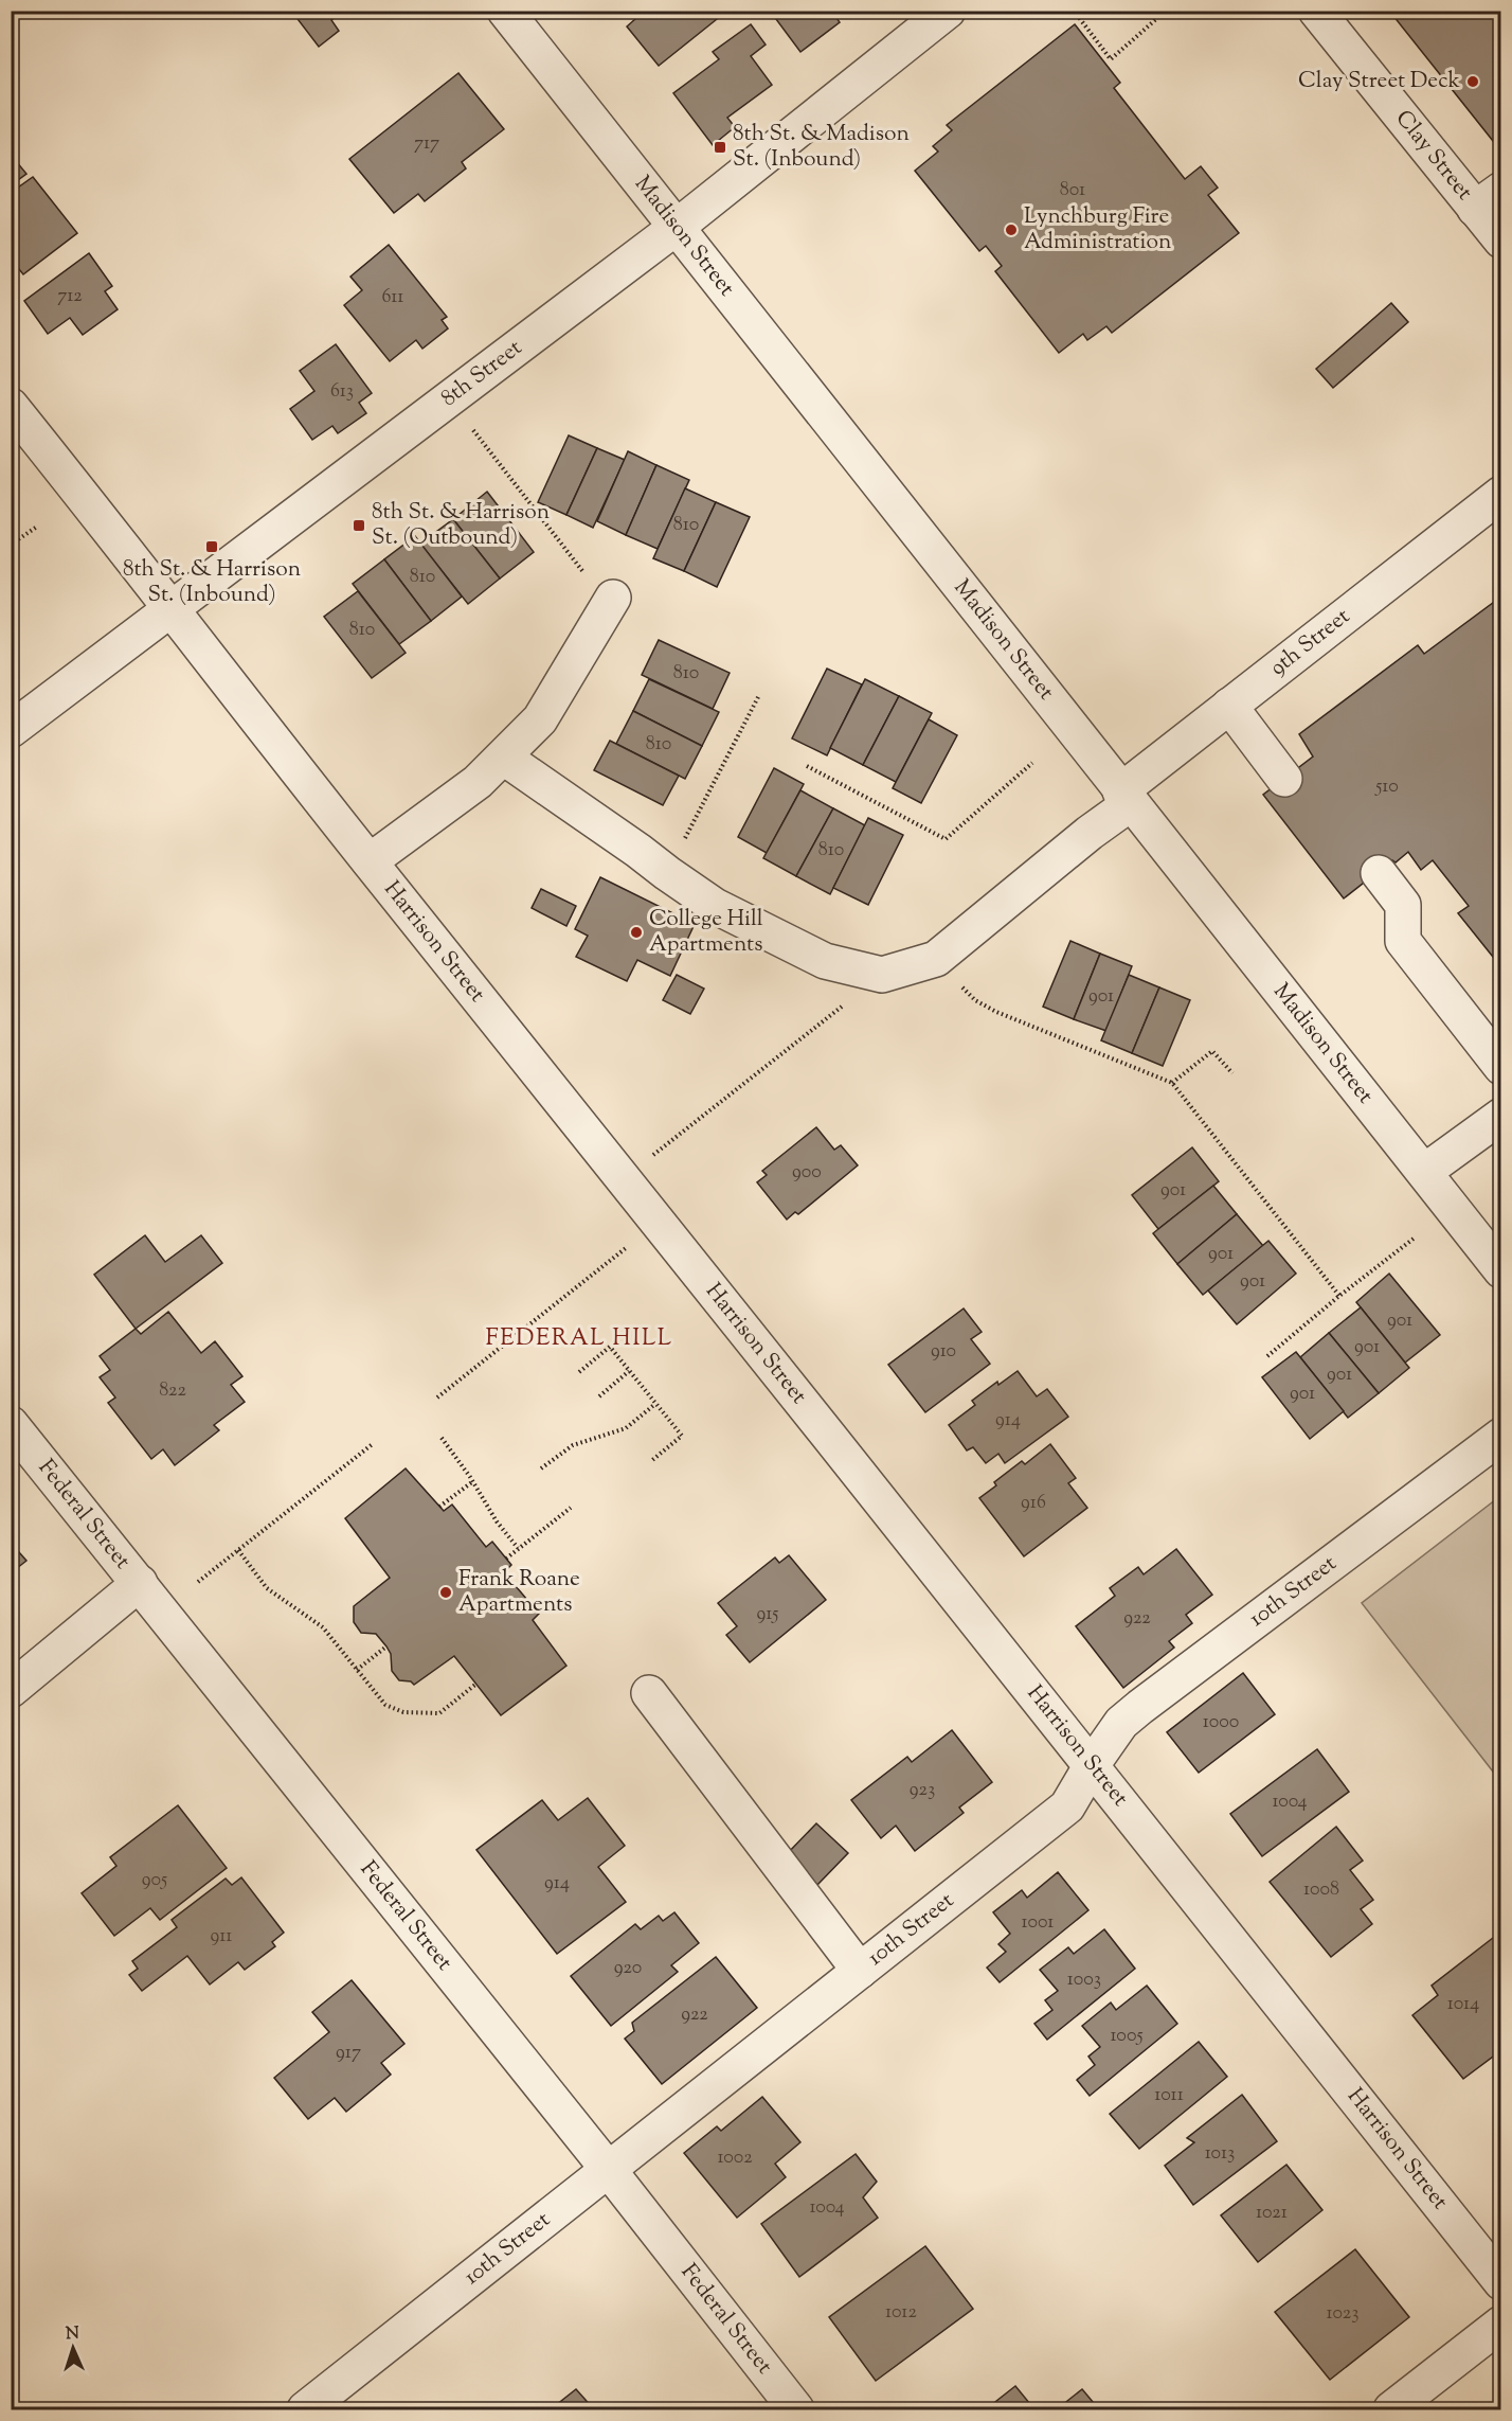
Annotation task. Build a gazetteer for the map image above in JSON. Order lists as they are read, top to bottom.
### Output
{
  "streets": {
    "street": [
      "Clay Street",
      "Madison Street",
      "8th Street",
      "9th Street",
      "Harrison Street",
      "Federal Street",
      "10th Street"
    ]
  },
  "crossings": [
    ["Madison Street", "8th Street"],
    ["Madison Street", "9th Street"],
    ["8th Street", "Harrison Street"],
    ["Harrison Street", "10th Street"],
    ["Federal Street", "10th Street"]
  ],
  "districts": ["FEDERAL HILL"],
  "places": {
    "other": [
      "Clay Street Deck",
      "Lynchburg Fire Administration",
      "College Hill Apartments",
      "Frank Roane Apartments"
    ],
    "transit": ["8th St. & Madison St. (Inbound)", "8th St. & Harrison St. (Outbound)", "8th St. & Harrison St. (Inbound)"]
  },
  "house_numbers": [
    "717",
    "801",
    "712",
    "611",
    "613",
    "810",
    "810",
    "810",
    "810",
    "810",
    "510",
    "810",
    "901",
    "900",
    "901",
    "901",
    "901",
    "901",
    "901",
    "910",
    "901",
    "822",
    "901",
    "914",
    "916",
    "915",
    "922",
    "1000",
    "923",
    "1004",
    "905",
    "914",
    "1008",
    "1001",
    "911",
    "920",
    "1003",
    "1014",
    "922",
    "1005",
    "917",
    "1011",
    "1013",
    "1002",
    "1004",
    "1021",
    "1012",
    "1023"
  ],
  "north": "top"
}
